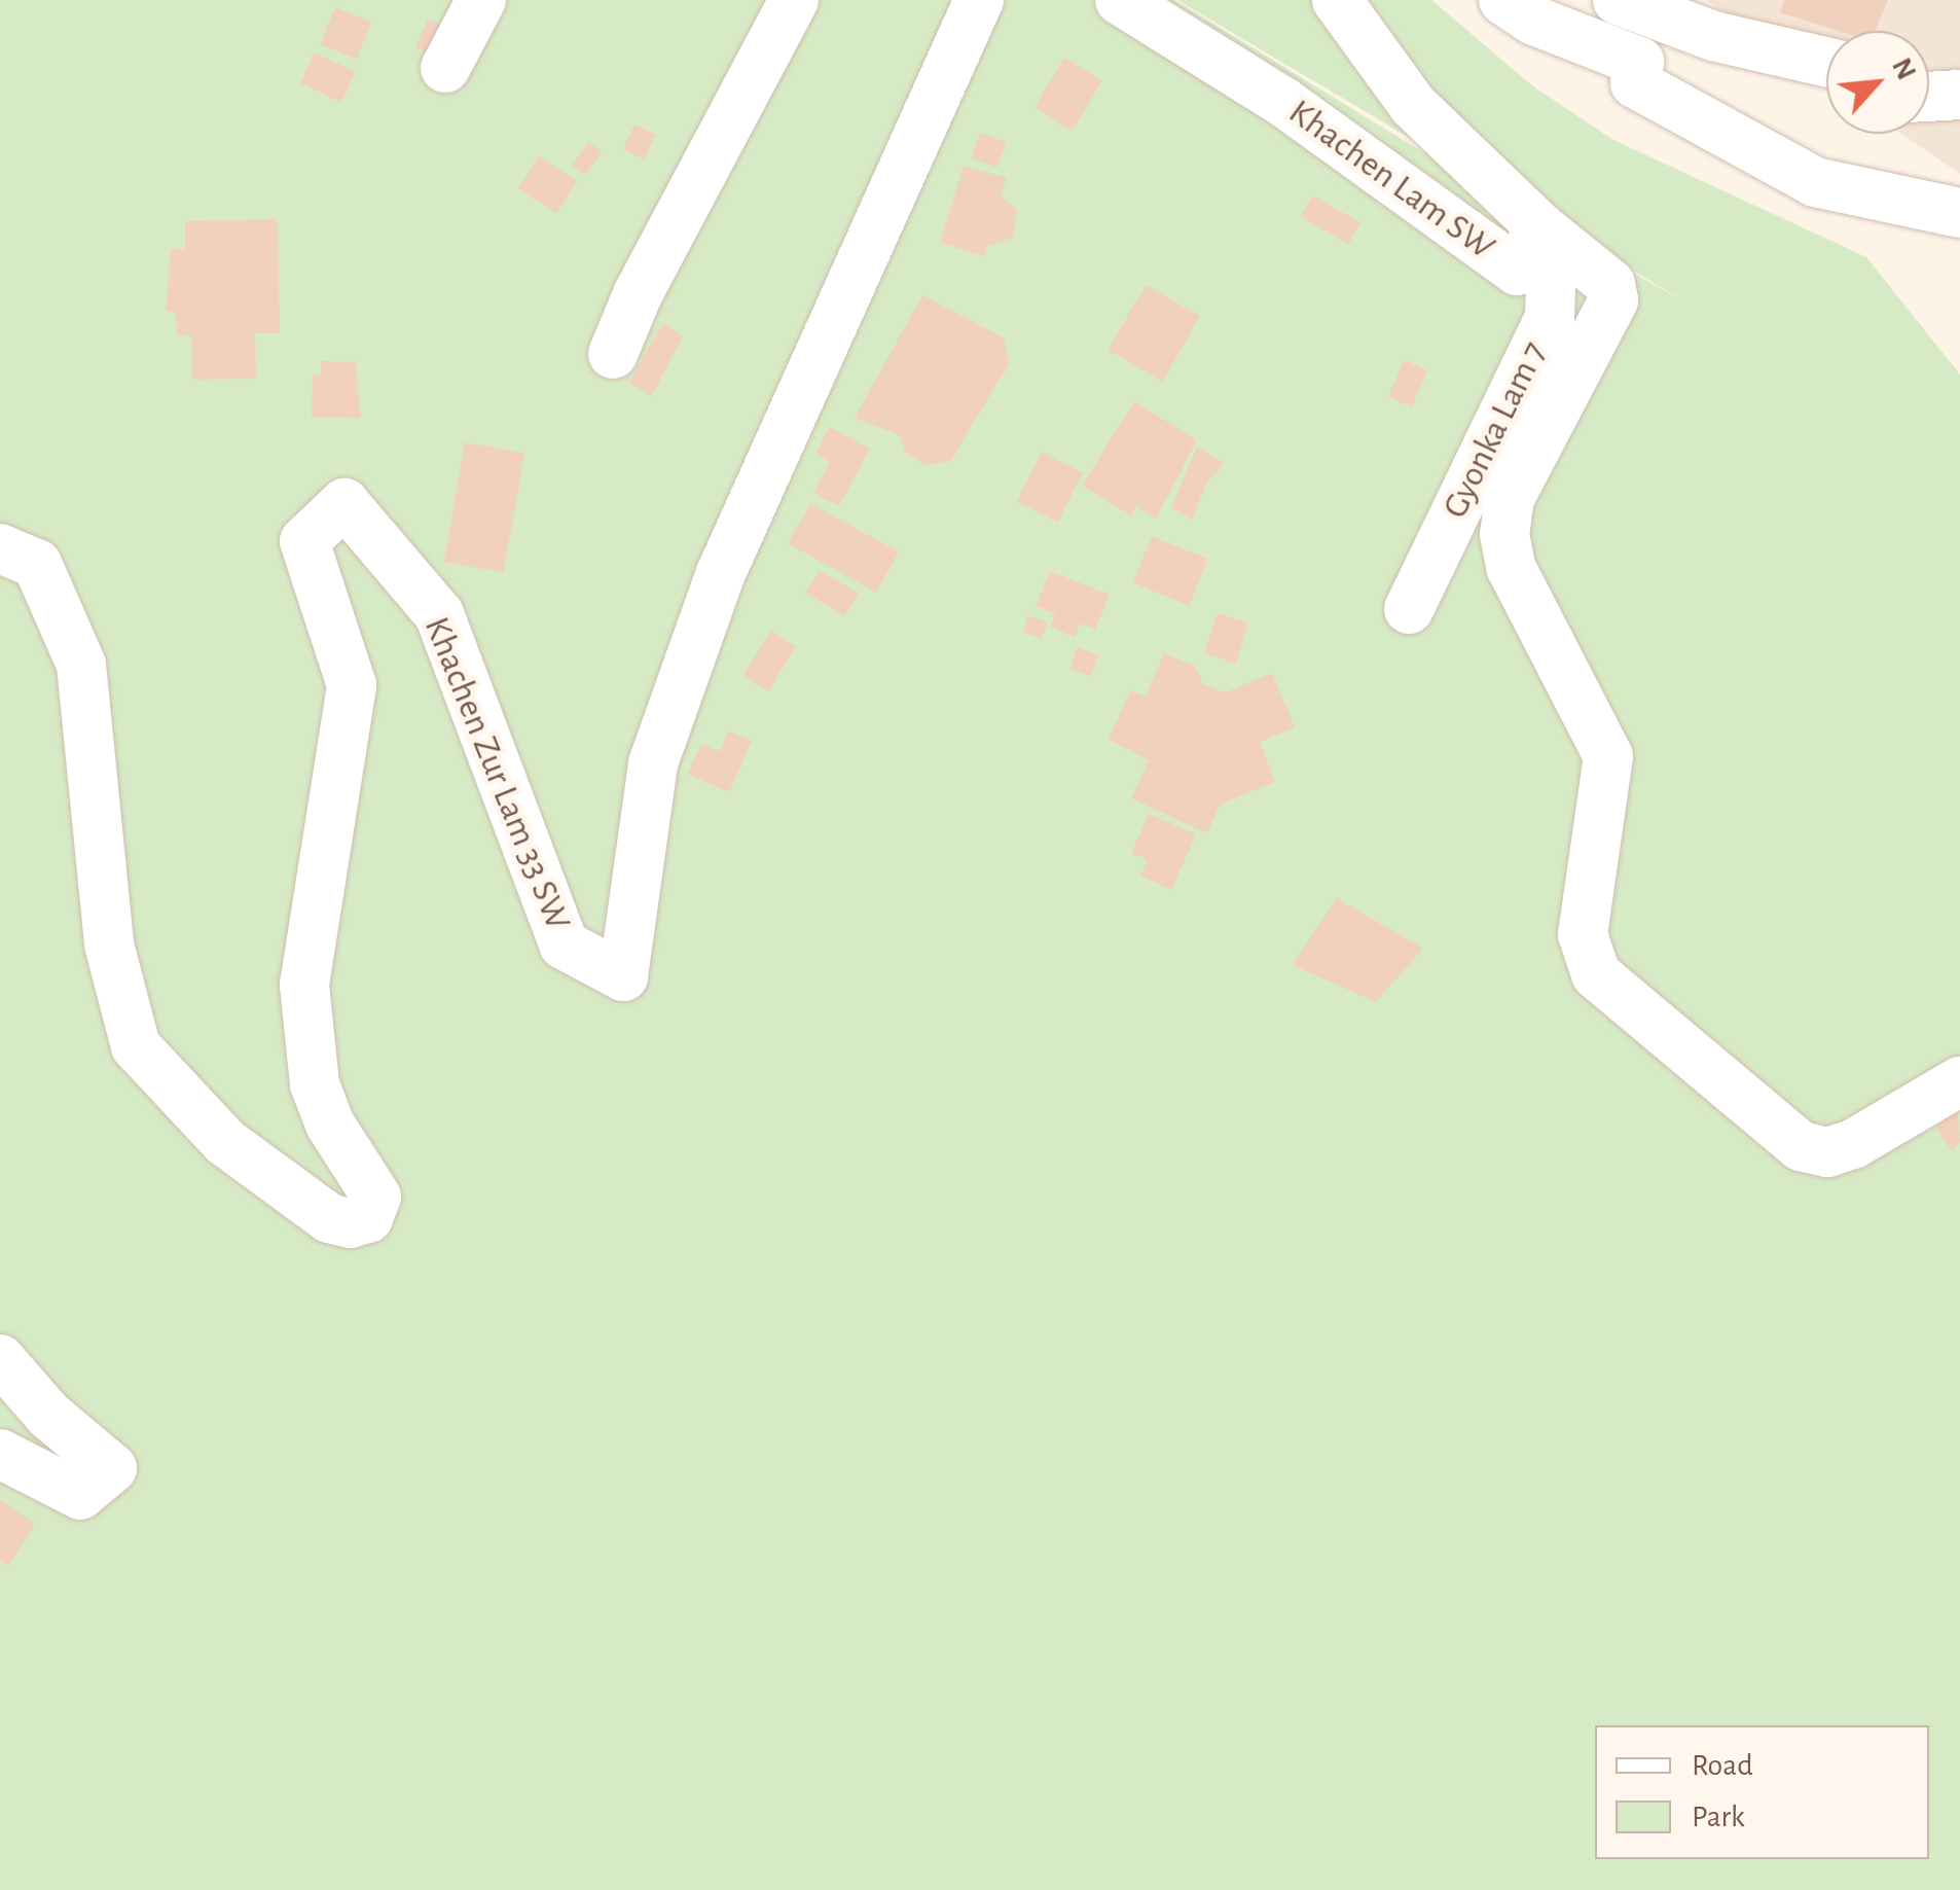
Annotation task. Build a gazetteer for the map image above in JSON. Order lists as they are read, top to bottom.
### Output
{
  "streets": {
    "street": ["Khachen Lam SW", "Gyonka Lam 7", "Khachen Zur Lam 33 SW"]
  },
  "crossings": [
    ["Khachen Lam SW", "Gyonka Lam 7"]
  ],
  "legend": ["Road", "Park"],
  "north": "top right"
}
